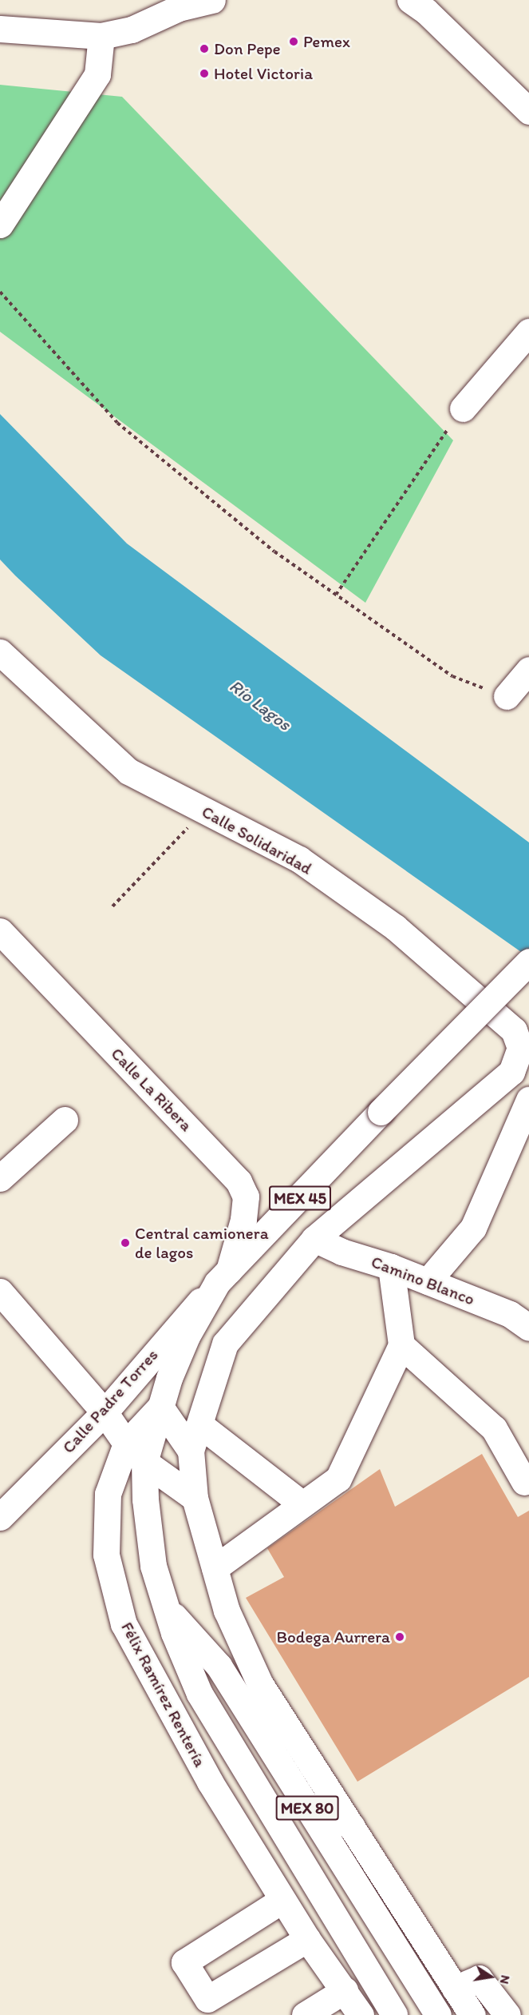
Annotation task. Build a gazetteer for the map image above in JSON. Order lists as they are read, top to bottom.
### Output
{
  "streets": {
    "main road": [
      "Calle Solidaridad",
      "Calle La Ribera",
      "MEX 45",
      "Camino Blanco",
      "Calle Padre Torres",
      "Félix Ramírez Rentería",
      "MEX 80"
    ]
  },
  "crossings": [
    ["Calle Solidaridad", "Camino Blanco"],
    ["Calle La Ribera", "MEX 45"],
    ["Calle La Ribera", "Calle Padre Torres"],
    ["MEX 45", "Calle Padre Torres"],
    ["MEX 45", "Félix Ramírez Rentería"],
    ["MEX 45", "MEX 80"],
    ["Félix Ramírez Rentería", "MEX 80"]
  ],
  "water": ["Río Lagos"],
  "places": [
    "Pemex",
    "Don Pepe",
    "Hotel Victoria",
    "Central camionera de lagos",
    "Bodega Aurrera"
  ],
  "north": "right"
}
